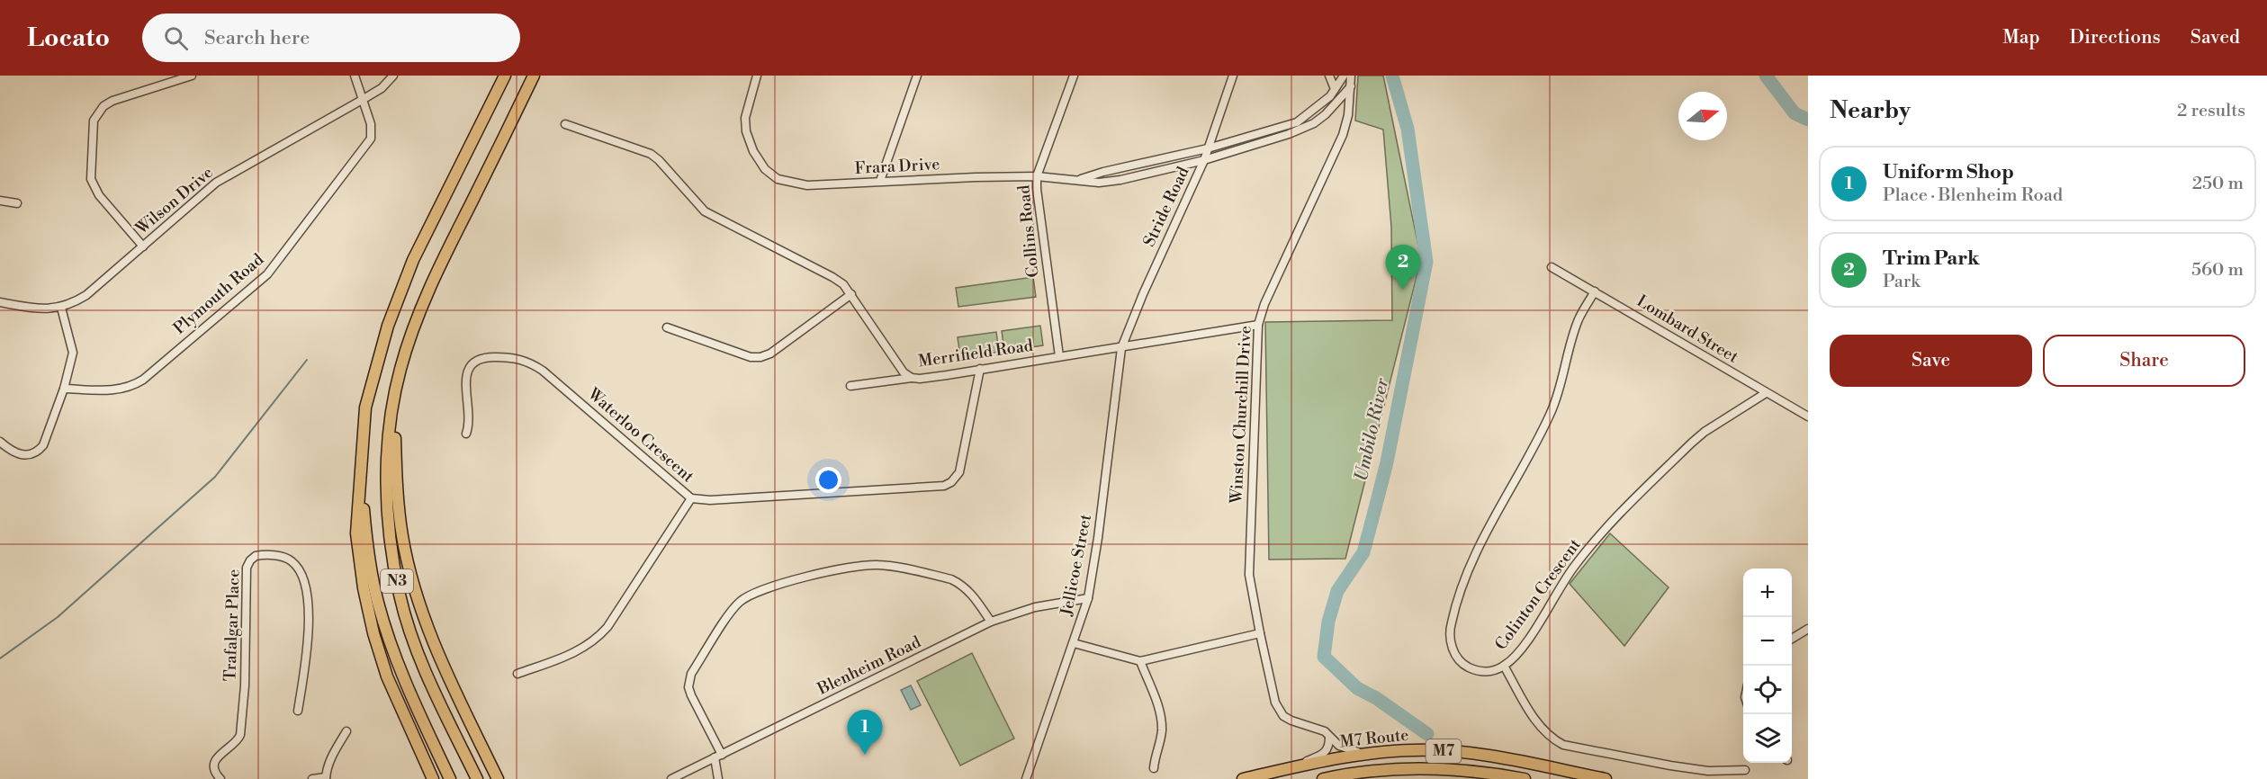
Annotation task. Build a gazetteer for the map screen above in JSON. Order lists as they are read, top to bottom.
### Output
{
  "streets": {
    "highway": ["N3", "M7 Route", "M7"],
    "street": [
      "Frara Drive",
      "Wilson Drive",
      "Stride Road",
      "Collins Road",
      "Plymouth Road",
      "Lombard Street",
      "Merrifield Road",
      "Winston Churchill Drive",
      "Waterloo Crescent",
      "Jellicoe Street",
      "Colinton Crescent",
      "Trafalgar Place",
      "Blenheim Road"
    ]
  },
  "crossings": [
    ["Frara Drive", "Stride Road"],
    ["Frara Drive", "Collins Road"],
    ["Frara Drive", "Winston Churchill Drive"],
    ["Wilson Drive", "Plymouth Road"],
    ["Stride Road", "Merrifield Road"],
    ["Stride Road", "Jellicoe Street"],
    ["Collins Road", "Merrifield Road"],
    ["Lombard Street", "Colinton Crescent"],
    ["Merrifield Road", "Winston Churchill Drive"],
    ["Merrifield Road", "Waterloo Crescent"],
    ["Merrifield Road", "Jellicoe Street"],
    ["Winston Churchill Drive", "M7 Route"],
    ["Jellicoe Street", "Blenheim Road"]
  ],
  "water": ["Umbilo River"],
  "north": "right",
  "page": {
    "header": "Locato",
    "search": "Search here",
    "nav": ["Map", "Directions", "Saved"],
    "heading": ["Nearby", "2 results"],
    "list": [
      {
        "mark": "1",
        "name": "Uniform Shop",
        "note": "Place · Blenheim Road",
        "value": "250 m"
      },
      {
        "mark": "2",
        "name": "Trim Park",
        "note": "Park",
        "value": "560 m"
      }
    ],
    "pins": ["2", "1"],
    "buttons": ["Save", "Share"],
    "map_buttons": ["+", "−"]
  }
}
